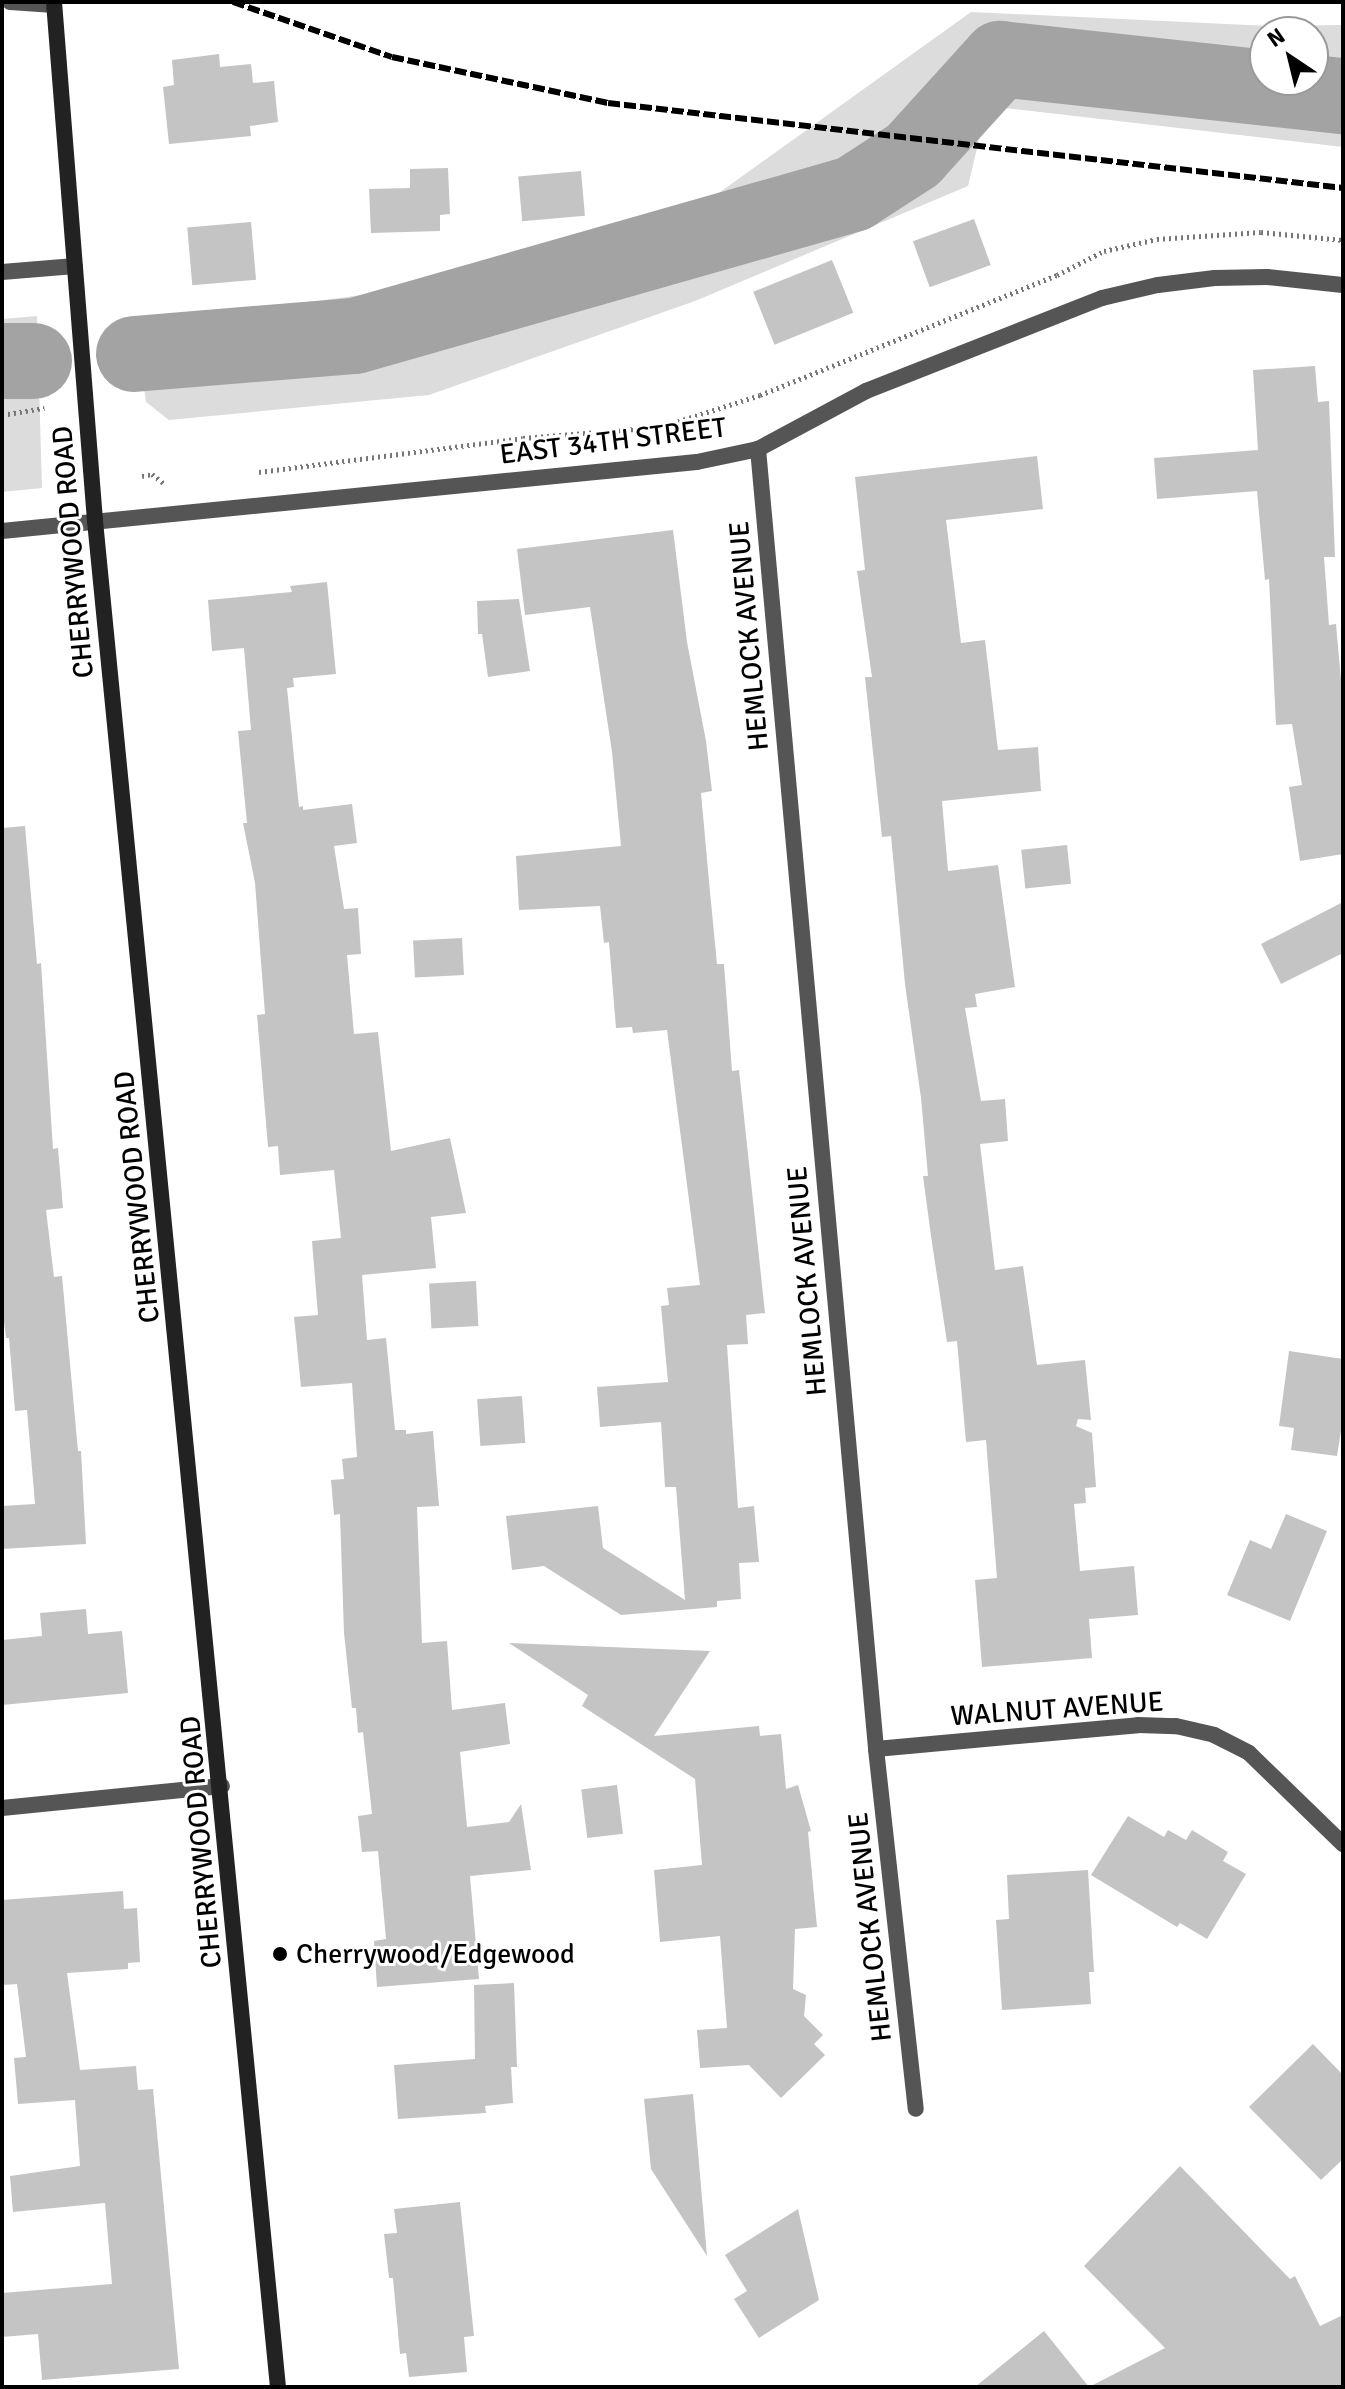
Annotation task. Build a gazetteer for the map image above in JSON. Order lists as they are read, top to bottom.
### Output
{
  "streets": {
    "street": [
      "EAST 34TH STREET",
      "CHERRYWOOD ROAD",
      "HEMLOCK AVENUE",
      "WALNUT AVENUE"
    ]
  },
  "crossings": [
    ["EAST 34TH STREET", "CHERRYWOOD ROAD"],
    ["EAST 34TH STREET", "HEMLOCK AVENUE"],
    ["HEMLOCK AVENUE", "WALNUT AVENUE"]
  ],
  "places": ["Cherrywood/Edgewood"],
  "north": "top left"
}
